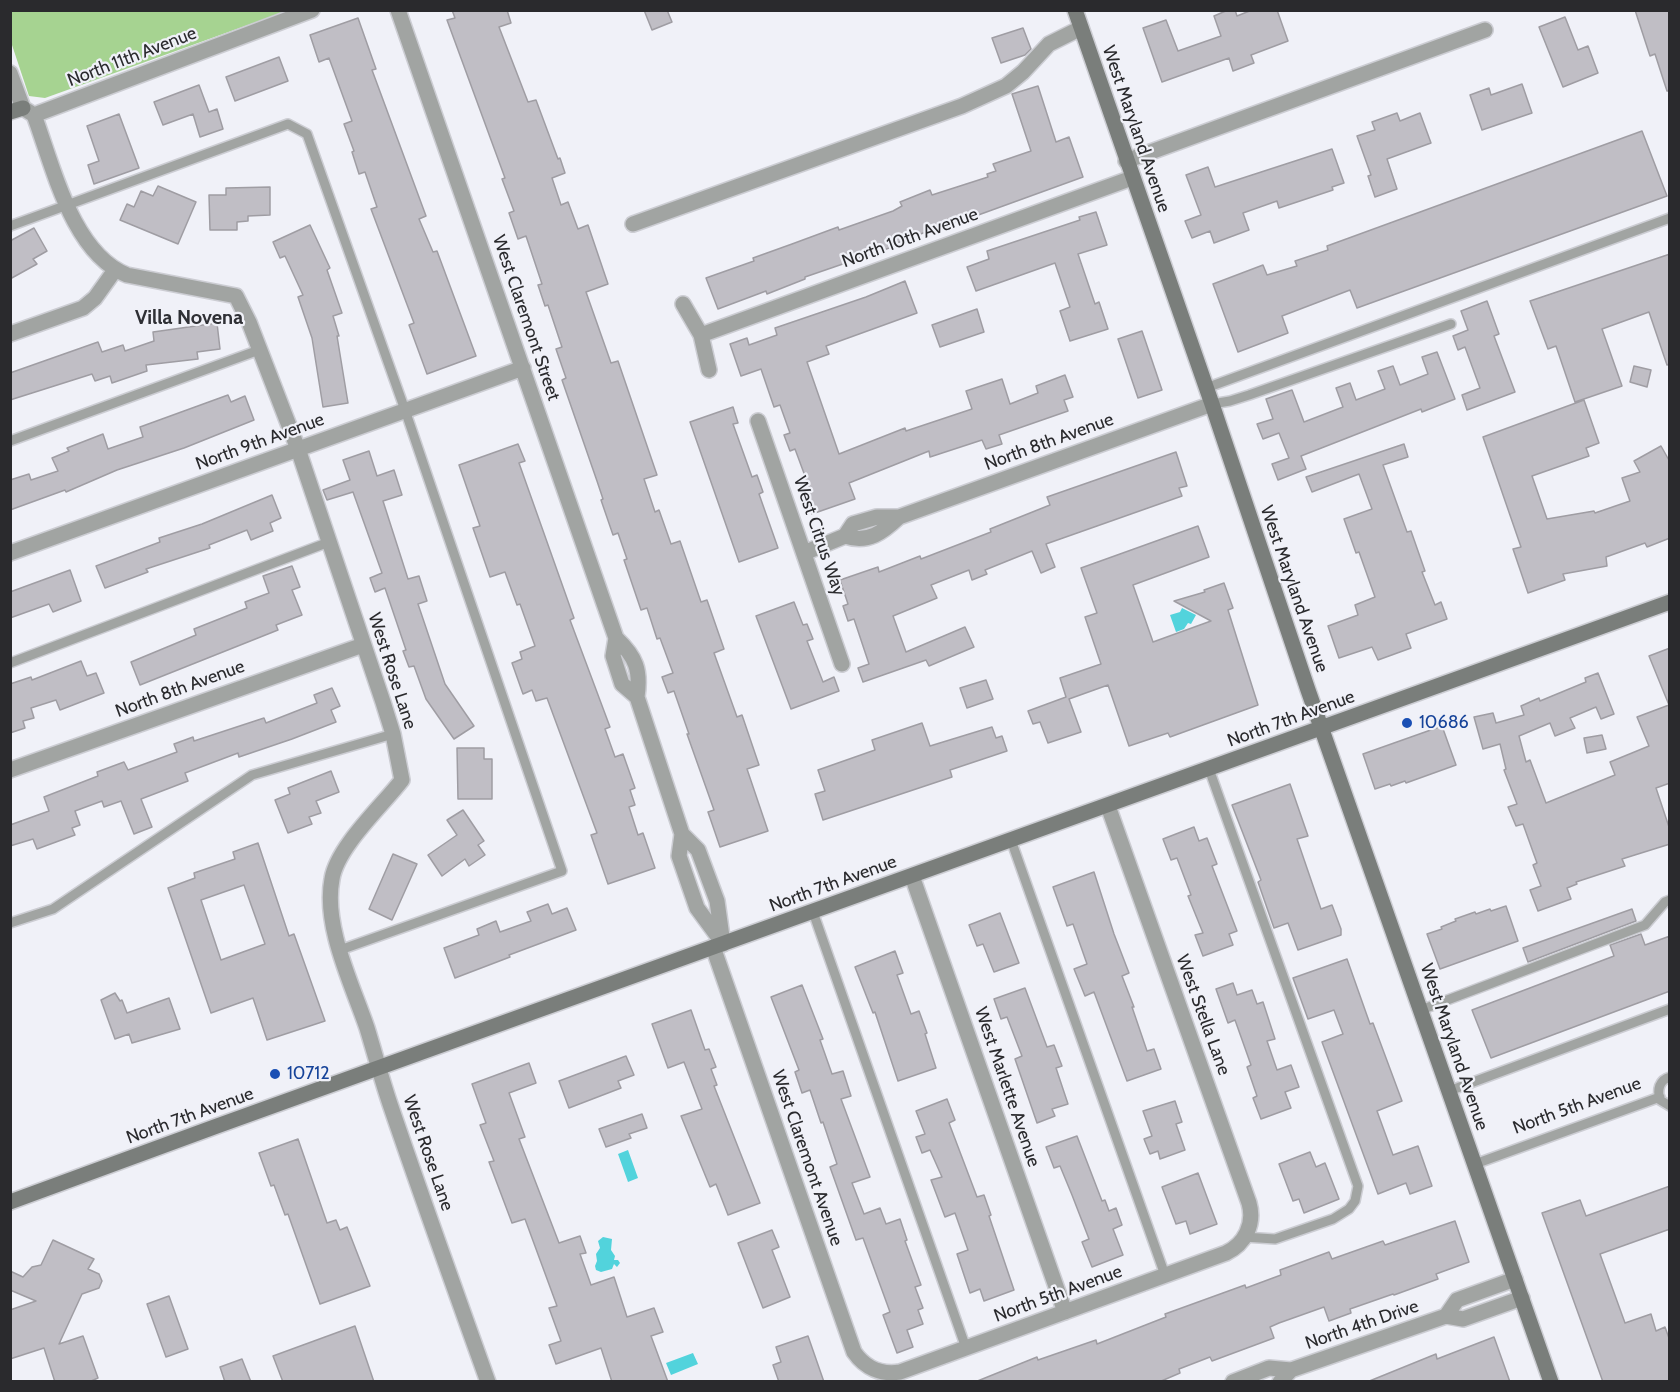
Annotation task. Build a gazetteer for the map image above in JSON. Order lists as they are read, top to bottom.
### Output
{
  "streets": {
    "main road": ["West Maryland Avenue", "North 7th Avenue"],
    "street": [
      "North 11th Avenue",
      "North 10th Avenue",
      "West Claremont Street",
      "North 9th Avenue",
      "North 8th Avenue",
      "West Citrus Way",
      "West Rose Lane",
      "West Stella Lane",
      "West Marlette Avenue",
      "North 5th Avenue",
      "West Claremont Avenue",
      "North 4th Drive"
    ]
  },
  "crossings": [
    ["North 11th Avenue", "West Rose Lane"],
    ["West Maryland Avenue", "North 10th Avenue"],
    ["West Maryland Avenue", "North 8th Avenue"],
    ["West Maryland Avenue", "North 7th Avenue"],
    ["West Maryland Avenue", "North 5th Avenue"],
    ["West Maryland Avenue", "North 4th Drive"],
    ["West Claremont Street", "North 9th Avenue"],
    ["West Claremont Street", "North 7th Avenue"],
    ["West Claremont Street", "West Claremont Avenue"],
    ["North 9th Avenue", "West Rose Lane"],
    ["North 8th Avenue", "West Citrus Way"],
    ["North 8th Avenue", "West Rose Lane"],
    ["West Rose Lane", "North 7th Avenue"],
    ["North 7th Avenue", "West Stella Lane"],
    ["North 7th Avenue", "West Marlette Avenue"],
    ["North 7th Avenue", "West Claremont Avenue"],
    ["West Stella Lane", "North 5th Avenue"],
    ["West Marlette Avenue", "North 5th Avenue"],
    ["North 5th Avenue", "West Claremont Avenue"]
  ],
  "districts": ["Villa Novena"],
  "places": ["10686", "10712"]
}
